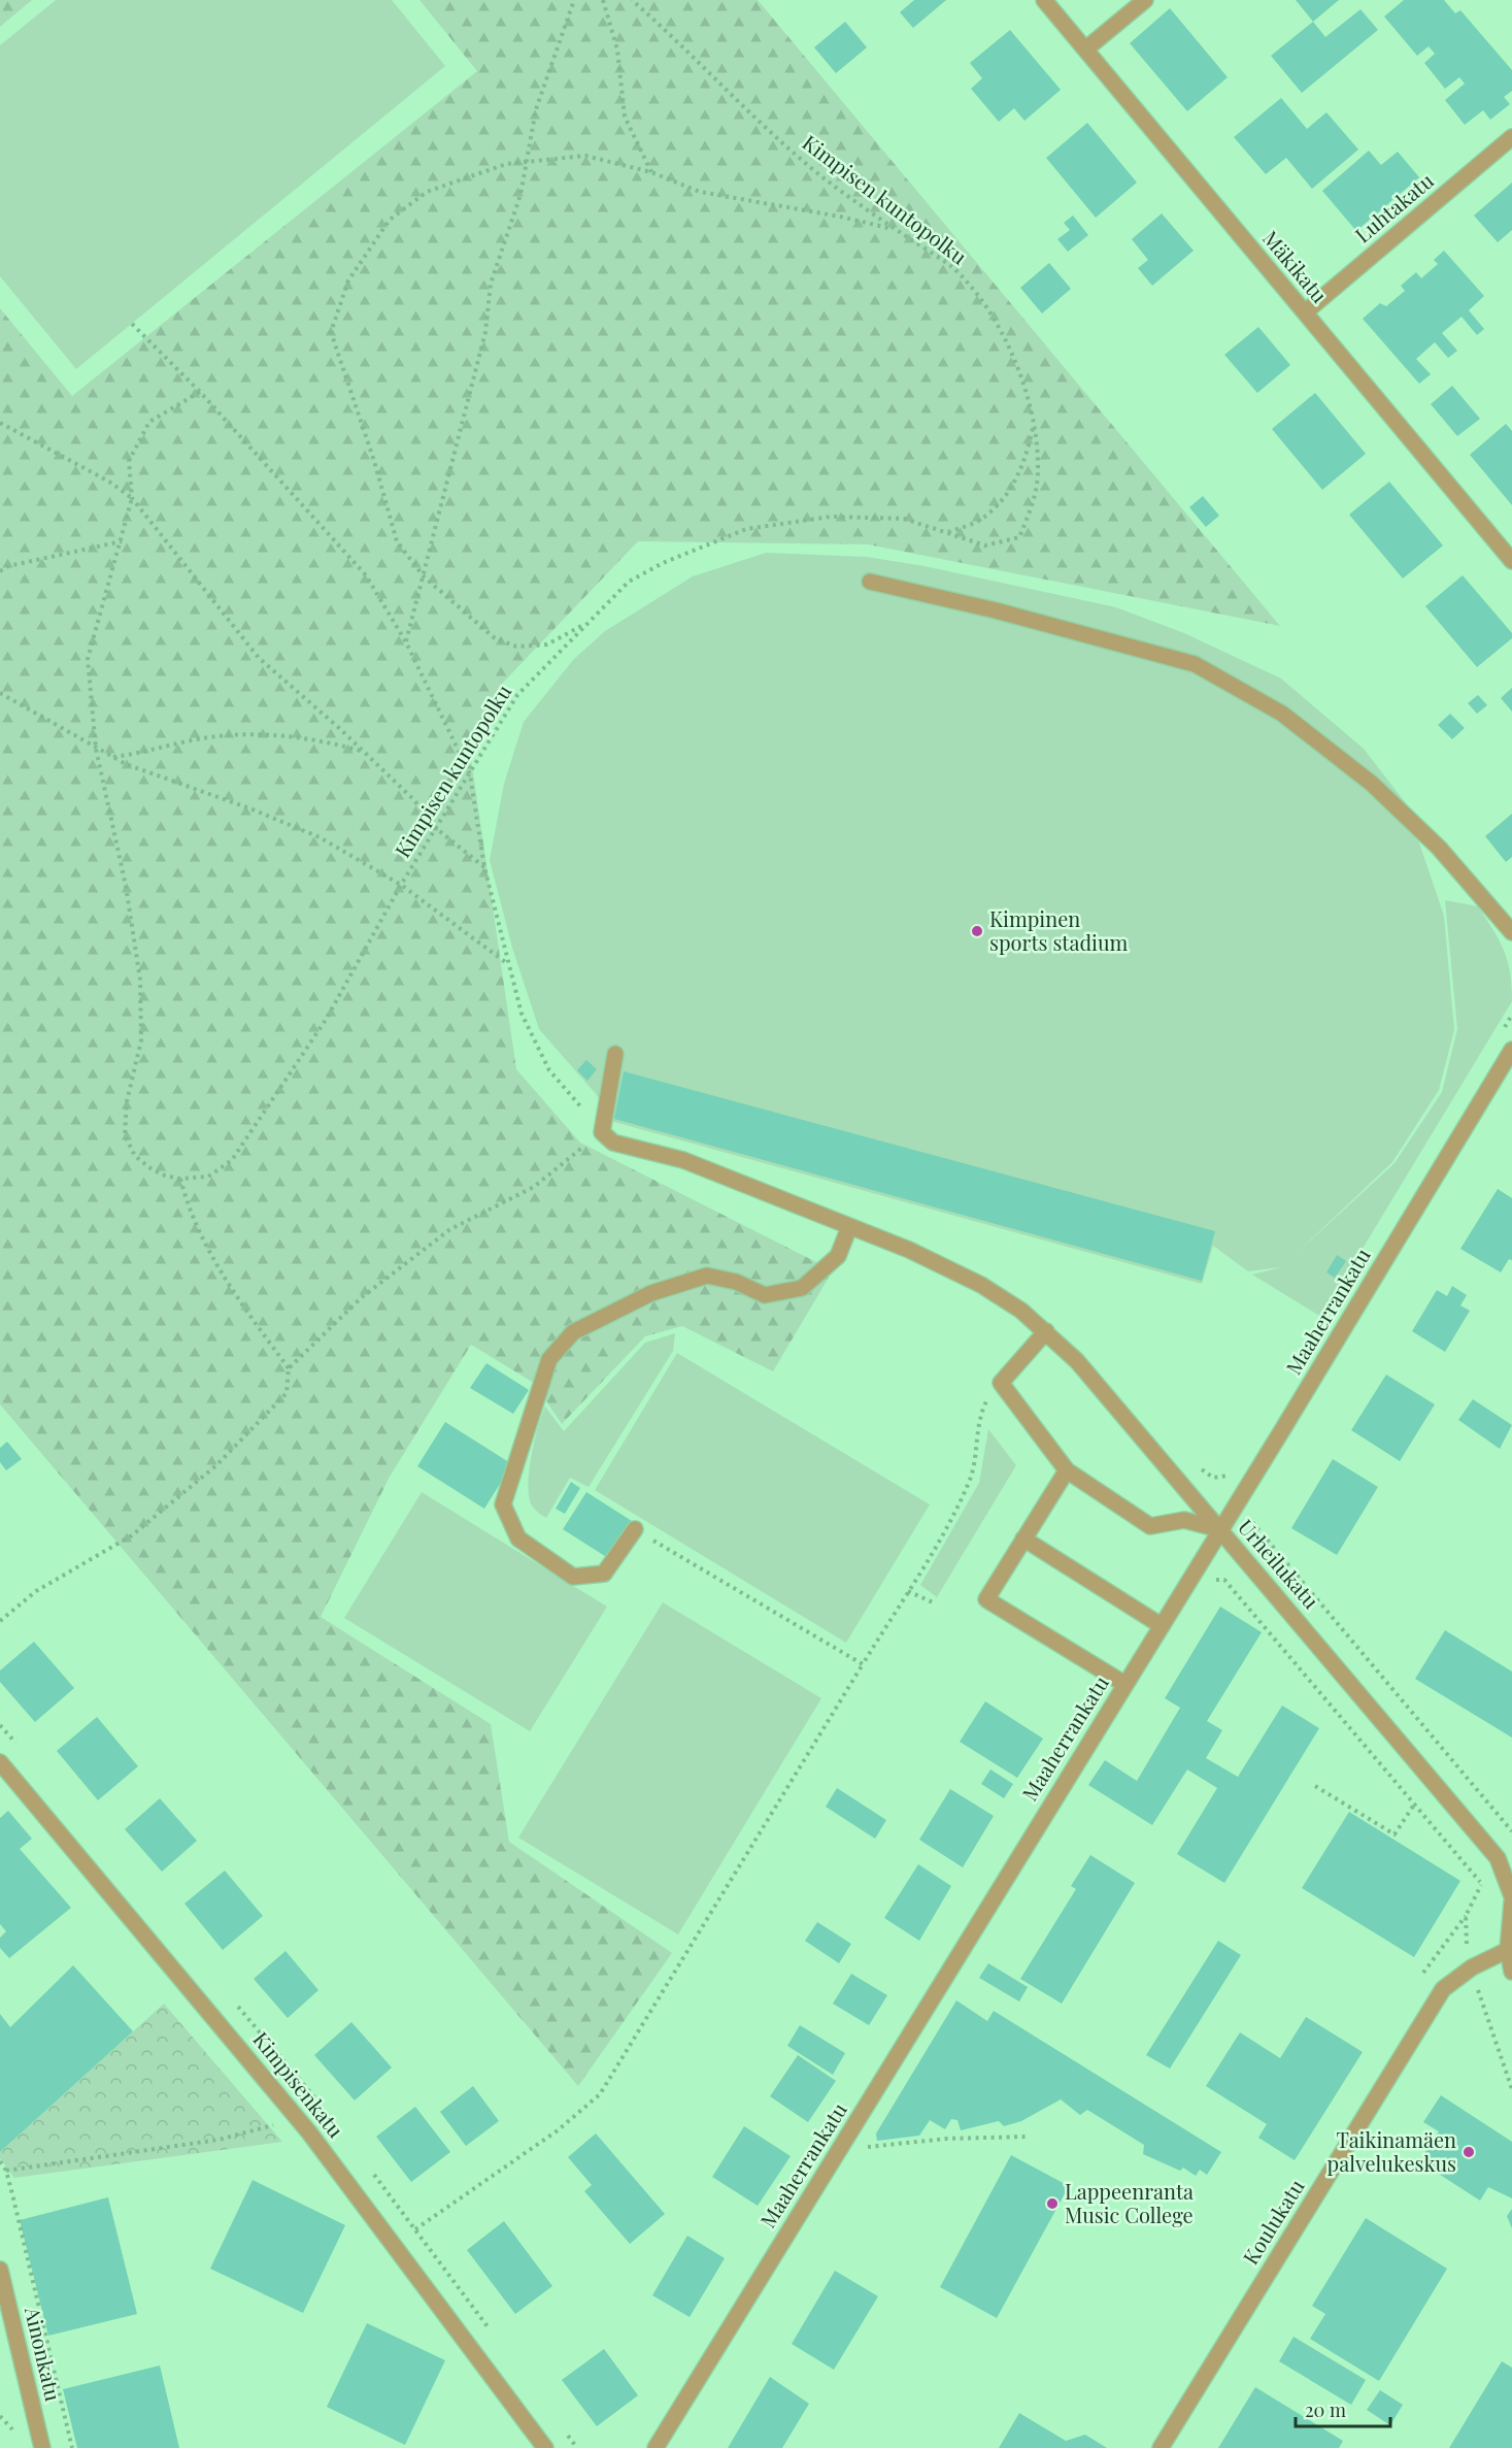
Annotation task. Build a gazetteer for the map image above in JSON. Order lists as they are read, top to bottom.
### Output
{
  "streets": {
    "street": [
      "Luhtakatu",
      "Mäkikatu",
      "Maaherrankatu",
      "Urheilukatu",
      "Kimpisenkatu",
      "Koulukatu",
      "Ainonkatu"
    ],
    "path": ["Kimpisen kuntopolku"]
  },
  "crossings": [
    ["Luhtakatu", "Mäkikatu"],
    ["Maaherrankatu", "Urheilukatu"]
  ],
  "places": ["Kimpinen sports stadium", "Taikinamäen palvelukeskus", "Lappeenranta Music College"],
  "scale_bar": "20 m"
}
